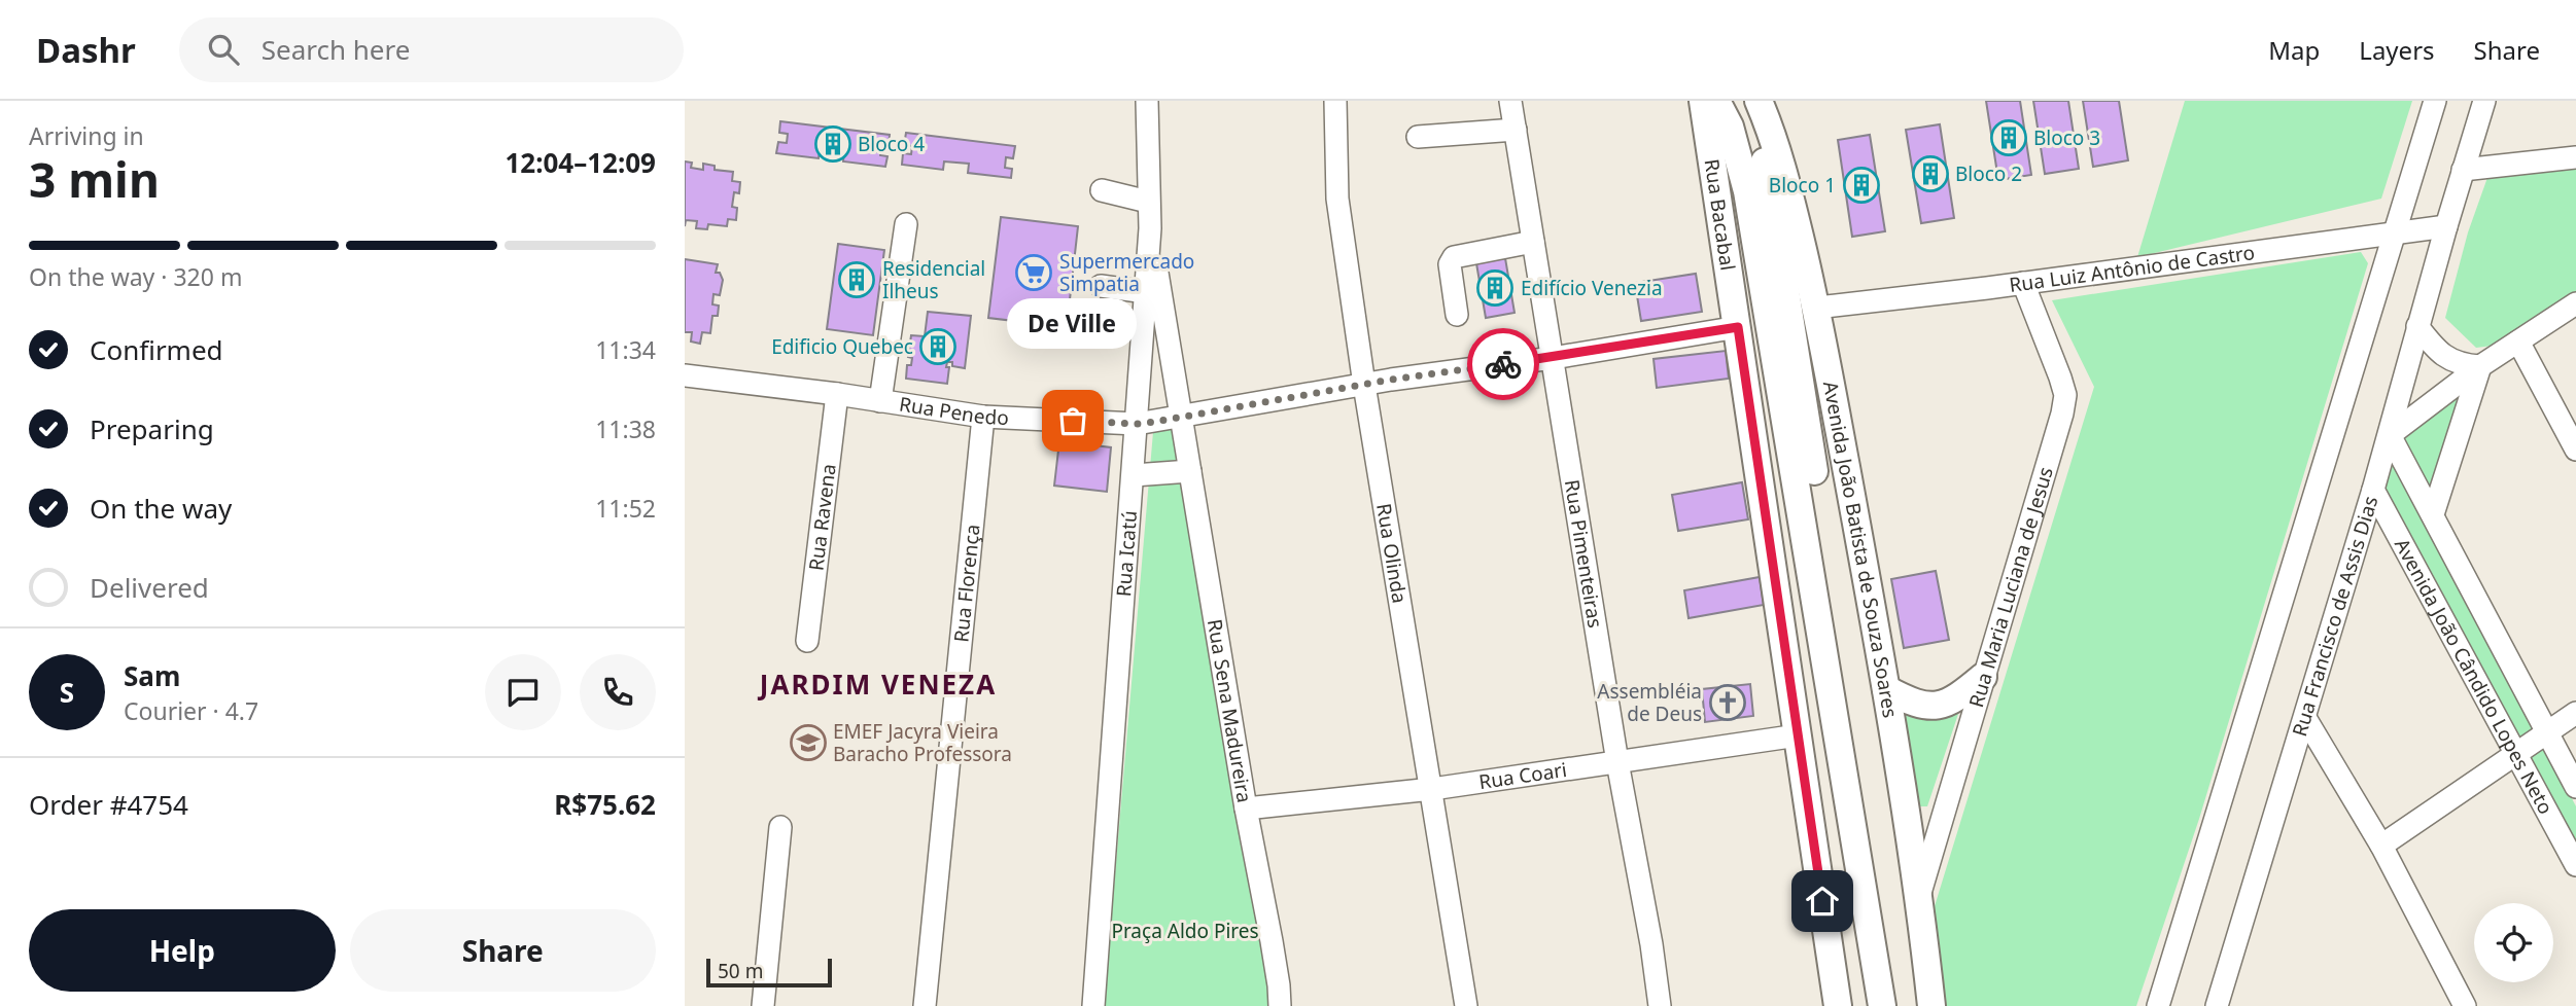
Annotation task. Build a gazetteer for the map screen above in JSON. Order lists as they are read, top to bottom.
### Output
{
  "streets": {
    "main road": ["Rua Bacabal", "Avenida João Batista de Souza Soares"],
    "street": [
      "Rua Luiz Antônio de Castro",
      "Rua Penedo",
      "Rua Ravena",
      "Rua Icatú",
      "Rua Pimenteiras",
      "Rua Olinda",
      "Rua Florença",
      "Rua Maria Luciana de Jesus",
      "Rua Francisco de Assis Dias",
      "Avenida João Cândido Lopes Neto",
      "Rua Sena Madureira",
      "Rua Coari"
    ]
  },
  "crossings": [
    ["Rua Bacabal", "Rua Penedo"],
    ["Rua Bacabal", "Rua Coari"],
    ["Rua Luiz Antônio de Castro", "Avenida João Batista de Souza Soares"],
    ["Rua Luiz Antônio de Castro", "Rua Maria Luciana de Jesus"],
    ["Rua Luiz Antônio de Castro", "Rua Francisco de Assis Dias"],
    ["Rua Penedo", "Rua Ravena"],
    ["Rua Penedo", "Rua Icatú"],
    ["Rua Penedo", "Rua Pimenteiras"],
    ["Rua Penedo", "Rua Olinda"],
    ["Rua Penedo", "Rua Florença"],
    ["Rua Penedo", "Rua Sena Madureira"],
    ["Avenida João Batista de Souza Soares", "Rua Maria Luciana de Jesus"],
    ["Rua Icatú", "Rua Sena Madureira"],
    ["Rua Pimenteiras", "Rua Coari"],
    ["Rua Olinda", "Rua Coari"],
    ["Rua Francisco de Assis Dias", "Avenida João Cândido Lopes Neto"],
    ["Rua Sena Madureira", "Rua Coari"]
  ],
  "districts": ["JARDIM VENEZA"],
  "parks": ["Praça Aldo Pires"],
  "places": {
    "building": [
      "Bloco 3",
      "Bloco 4",
      "Bloco 2",
      "Bloco 1",
      "Residencial Ilheus",
      "Edifício Venezia",
      "Edificio Quebec"
    ],
    "supermarket": ["Supermercado Simpatia"],
    "other": ["De Ville"],
    "church": ["Assembléia de Deus"],
    "school or university": ["EMEF Jacyra Vieira Baracho Professora"]
  },
  "scale_bar": "50 m",
  "page": {
    "header": "Dashr",
    "search": "Search here",
    "nav": ["Map", "Layers", "Share"],
    "heading": ["3 min", "Arriving in", "12:04–12:09"],
    "panel": [
      "Sam",
      "Courier · 4.7",
      "Order #4754",
      "R$75.62"
    ],
    "bar": "On the way · 320 m",
    "bubble": "De Ville",
    "list": [
      ["Confirmed", "11:34"],
      ["Preparing", "11:38"],
      ["On the way", "11:52"],
      "Delivered"
    ],
    "round": "S",
    "buttons": ["Help", "Share"],
    "scale": "50 m"
  }
}
